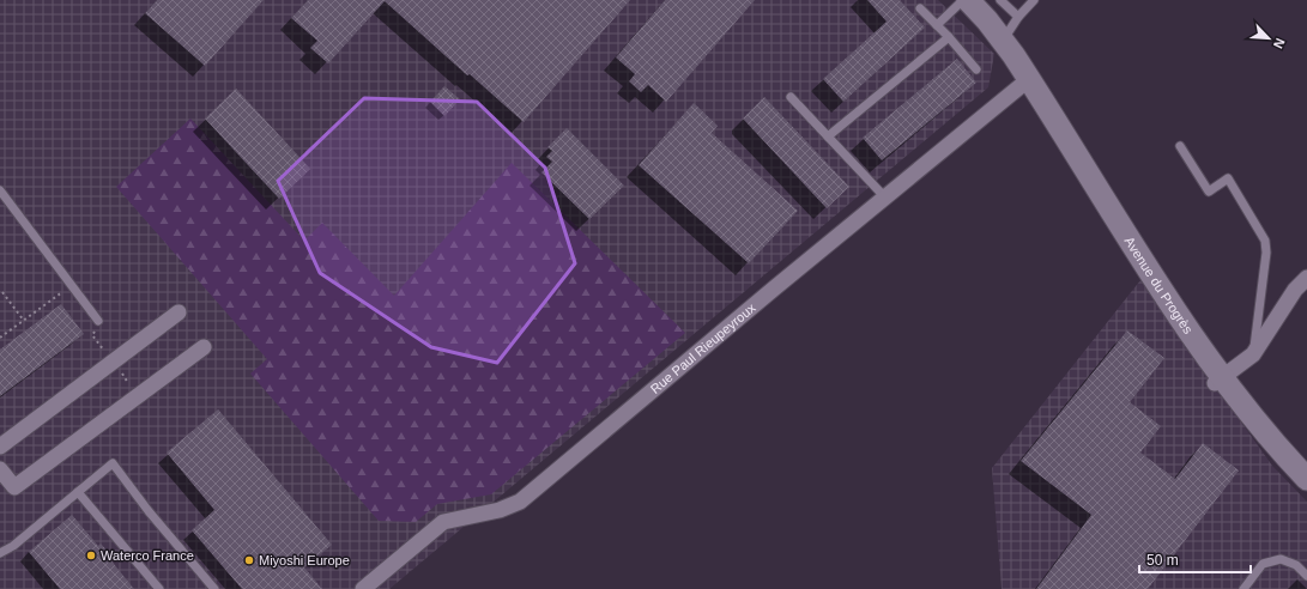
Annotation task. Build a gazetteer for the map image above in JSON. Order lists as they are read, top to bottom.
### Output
{
  "streets": {
    "street": ["Avenue du Progrès", "Rue Paul Rieupeyroux"]
  },
  "crossings": [
    ["Avenue du Progrès", "Rue Paul Rieupeyroux"]
  ],
  "places": ["Waterco France", "Miyoshi Europe"],
  "scale_bar": "50 m",
  "north": "bottom right"
}
